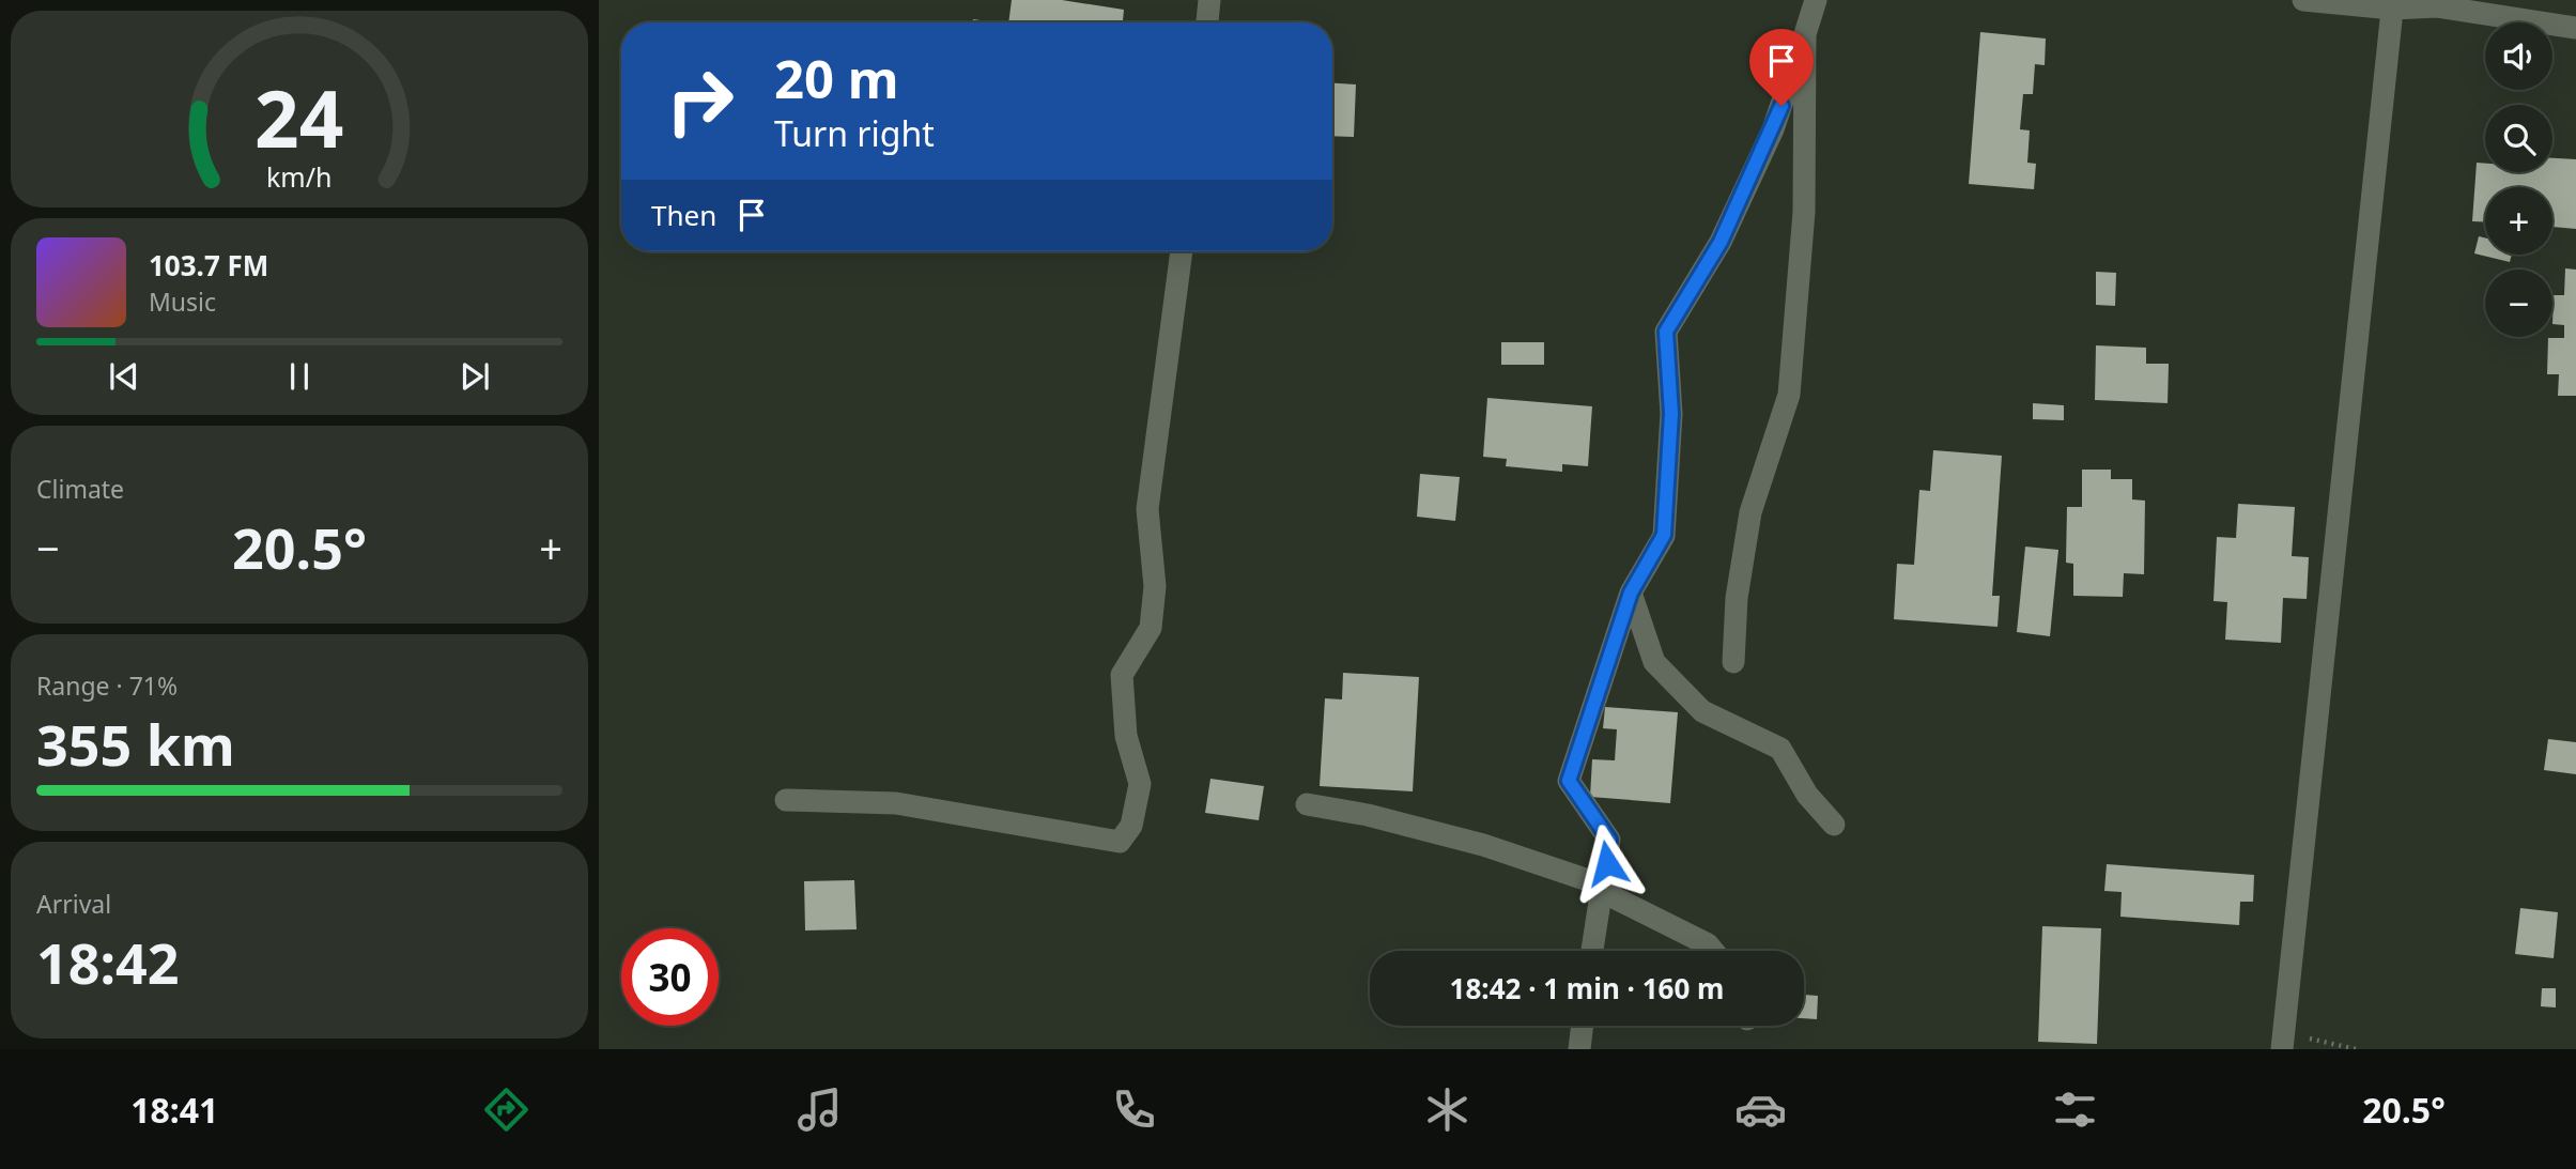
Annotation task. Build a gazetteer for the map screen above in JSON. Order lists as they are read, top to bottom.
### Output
{
  "page": {
    "map_buttons": ["+", "−"],
    "turn": ["20 m", "Turn right"],
    "then": "Then",
    "song": ["103.7 FM", "Music"],
    "tile": [
      "Climate",
      ["Range · 71%", "355 km"],
      ["Arrival", "18:42"]
    ],
    "heat": ["−", "20.5°", "+"],
    "limit": "30",
    "trip": "18:42 · 1 min · 160 m",
    "tabs": ["18:41", "20.5°"],
    "gauge": ["24", "km/h"]
  }
}
